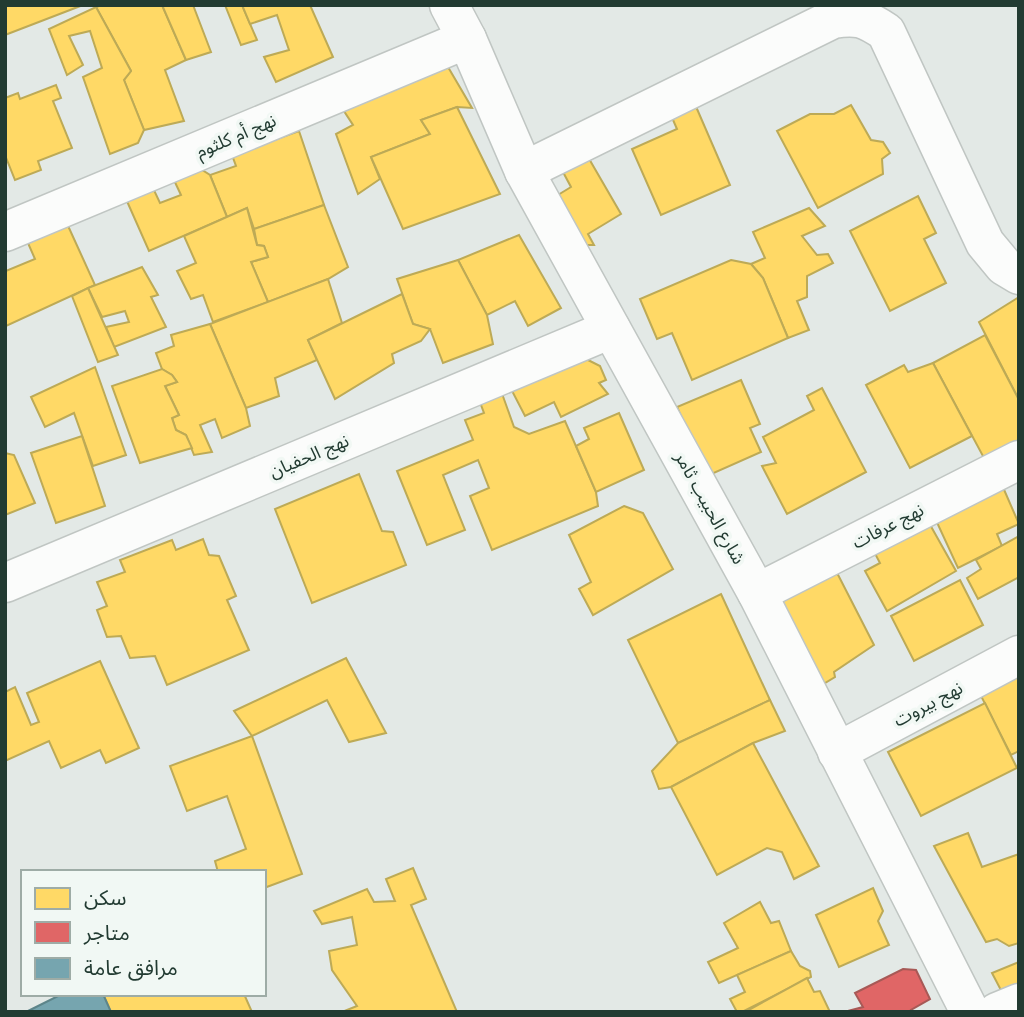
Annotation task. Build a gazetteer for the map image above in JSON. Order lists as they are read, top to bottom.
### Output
{
  "streets": {
    "street": [
      "نهج أم كلثوم",
      "نهج الحفيان",
      "شارع الحبيب ثامر",
      "نهج عرفات",
      "نهج بيروت"
    ]
  },
  "crossings": [
    ["نهج أم كلثوم", "شارع الحبيب ثامر"],
    ["نهج الحفيان", "شارع الحبيب ثامر"],
    ["شارع الحبيب ثامر", "نهج عرفات"],
    ["شارع الحبيب ثامر", "نهج بيروت"]
  ],
  "legend": ["سكن", "متاجر", "مرافق عامة"]
}
